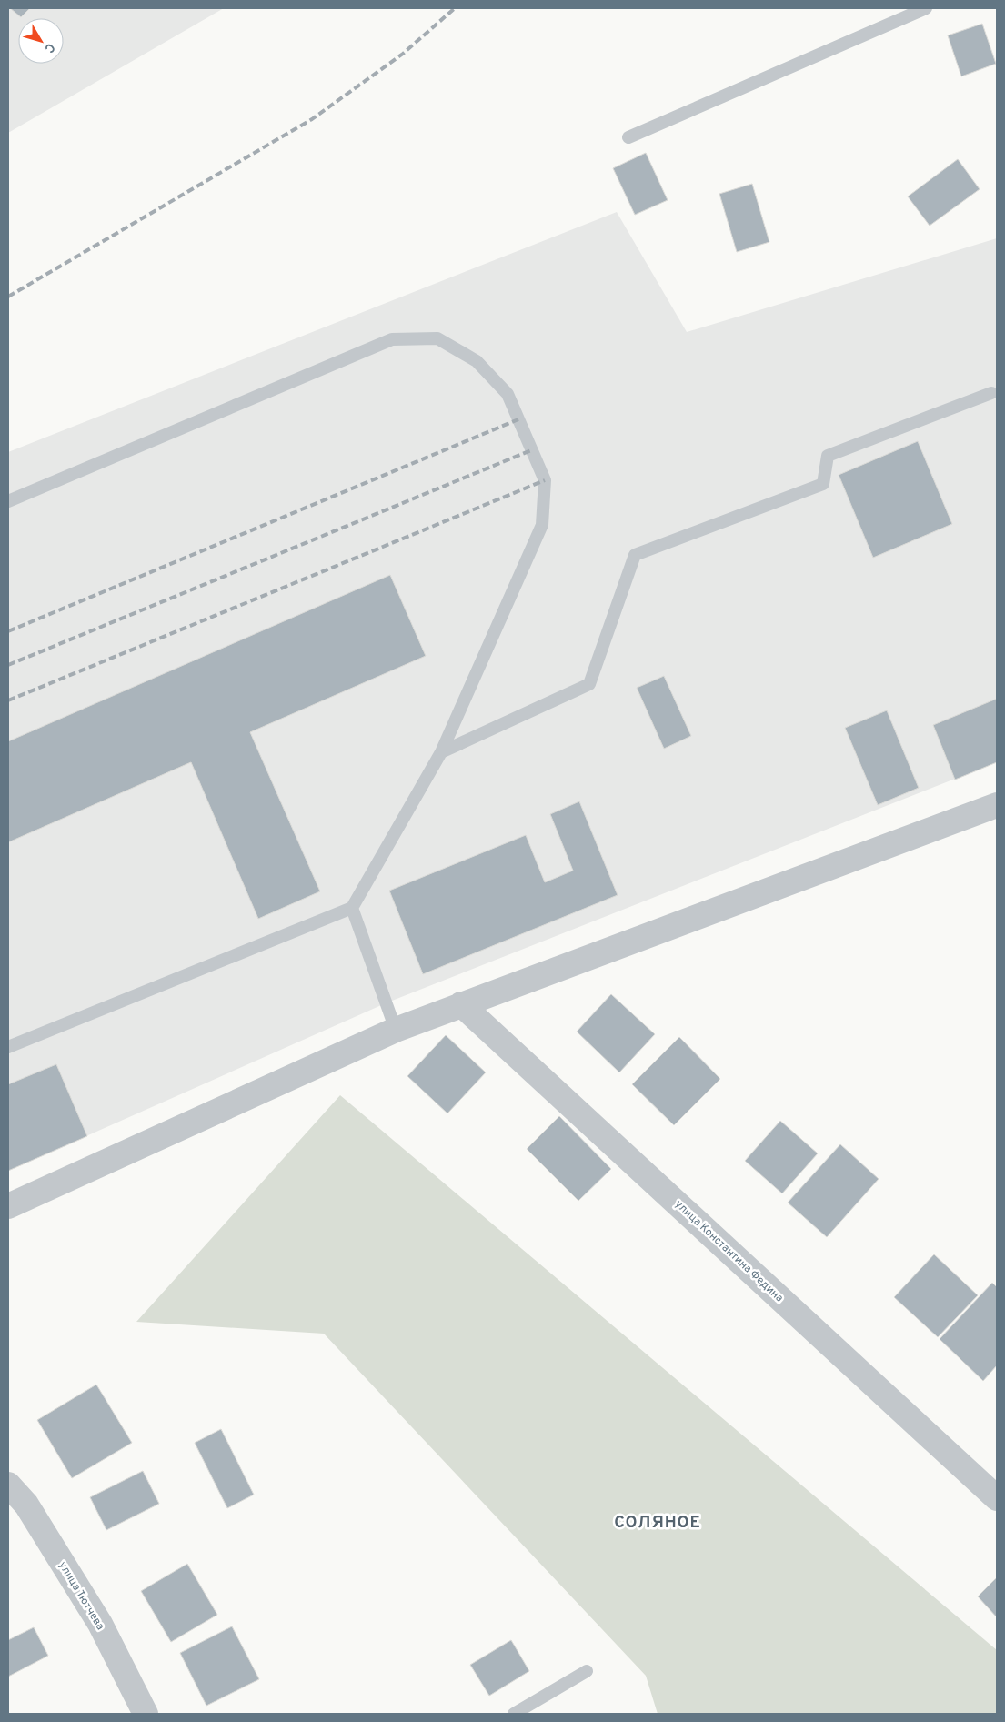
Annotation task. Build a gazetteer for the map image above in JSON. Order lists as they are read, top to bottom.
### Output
{
  "streets": {
    "street": ["улица Константина Федина", "улица Тютчева"]
  },
  "districts": ["СОЛЯНОЕ"],
  "north": "bottom right"
}
